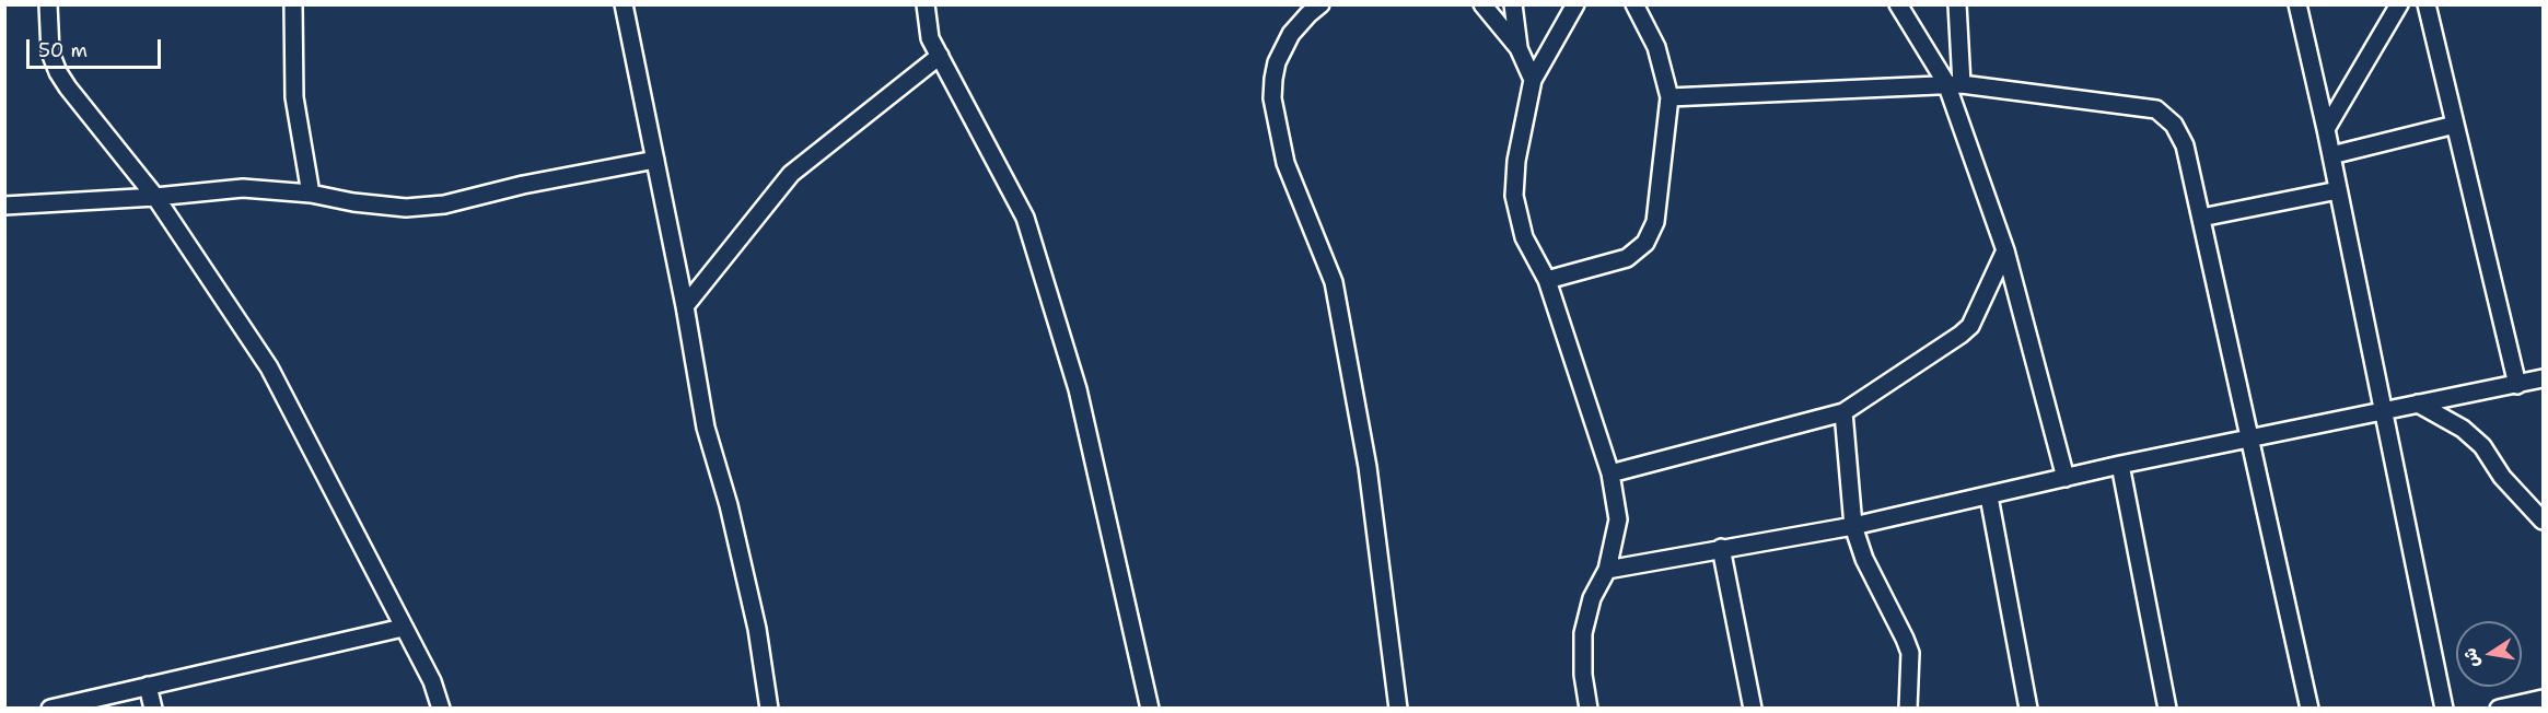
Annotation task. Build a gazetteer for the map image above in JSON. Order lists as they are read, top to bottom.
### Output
{
  "scale_bar": "50 m",
  "north": "left"
}
